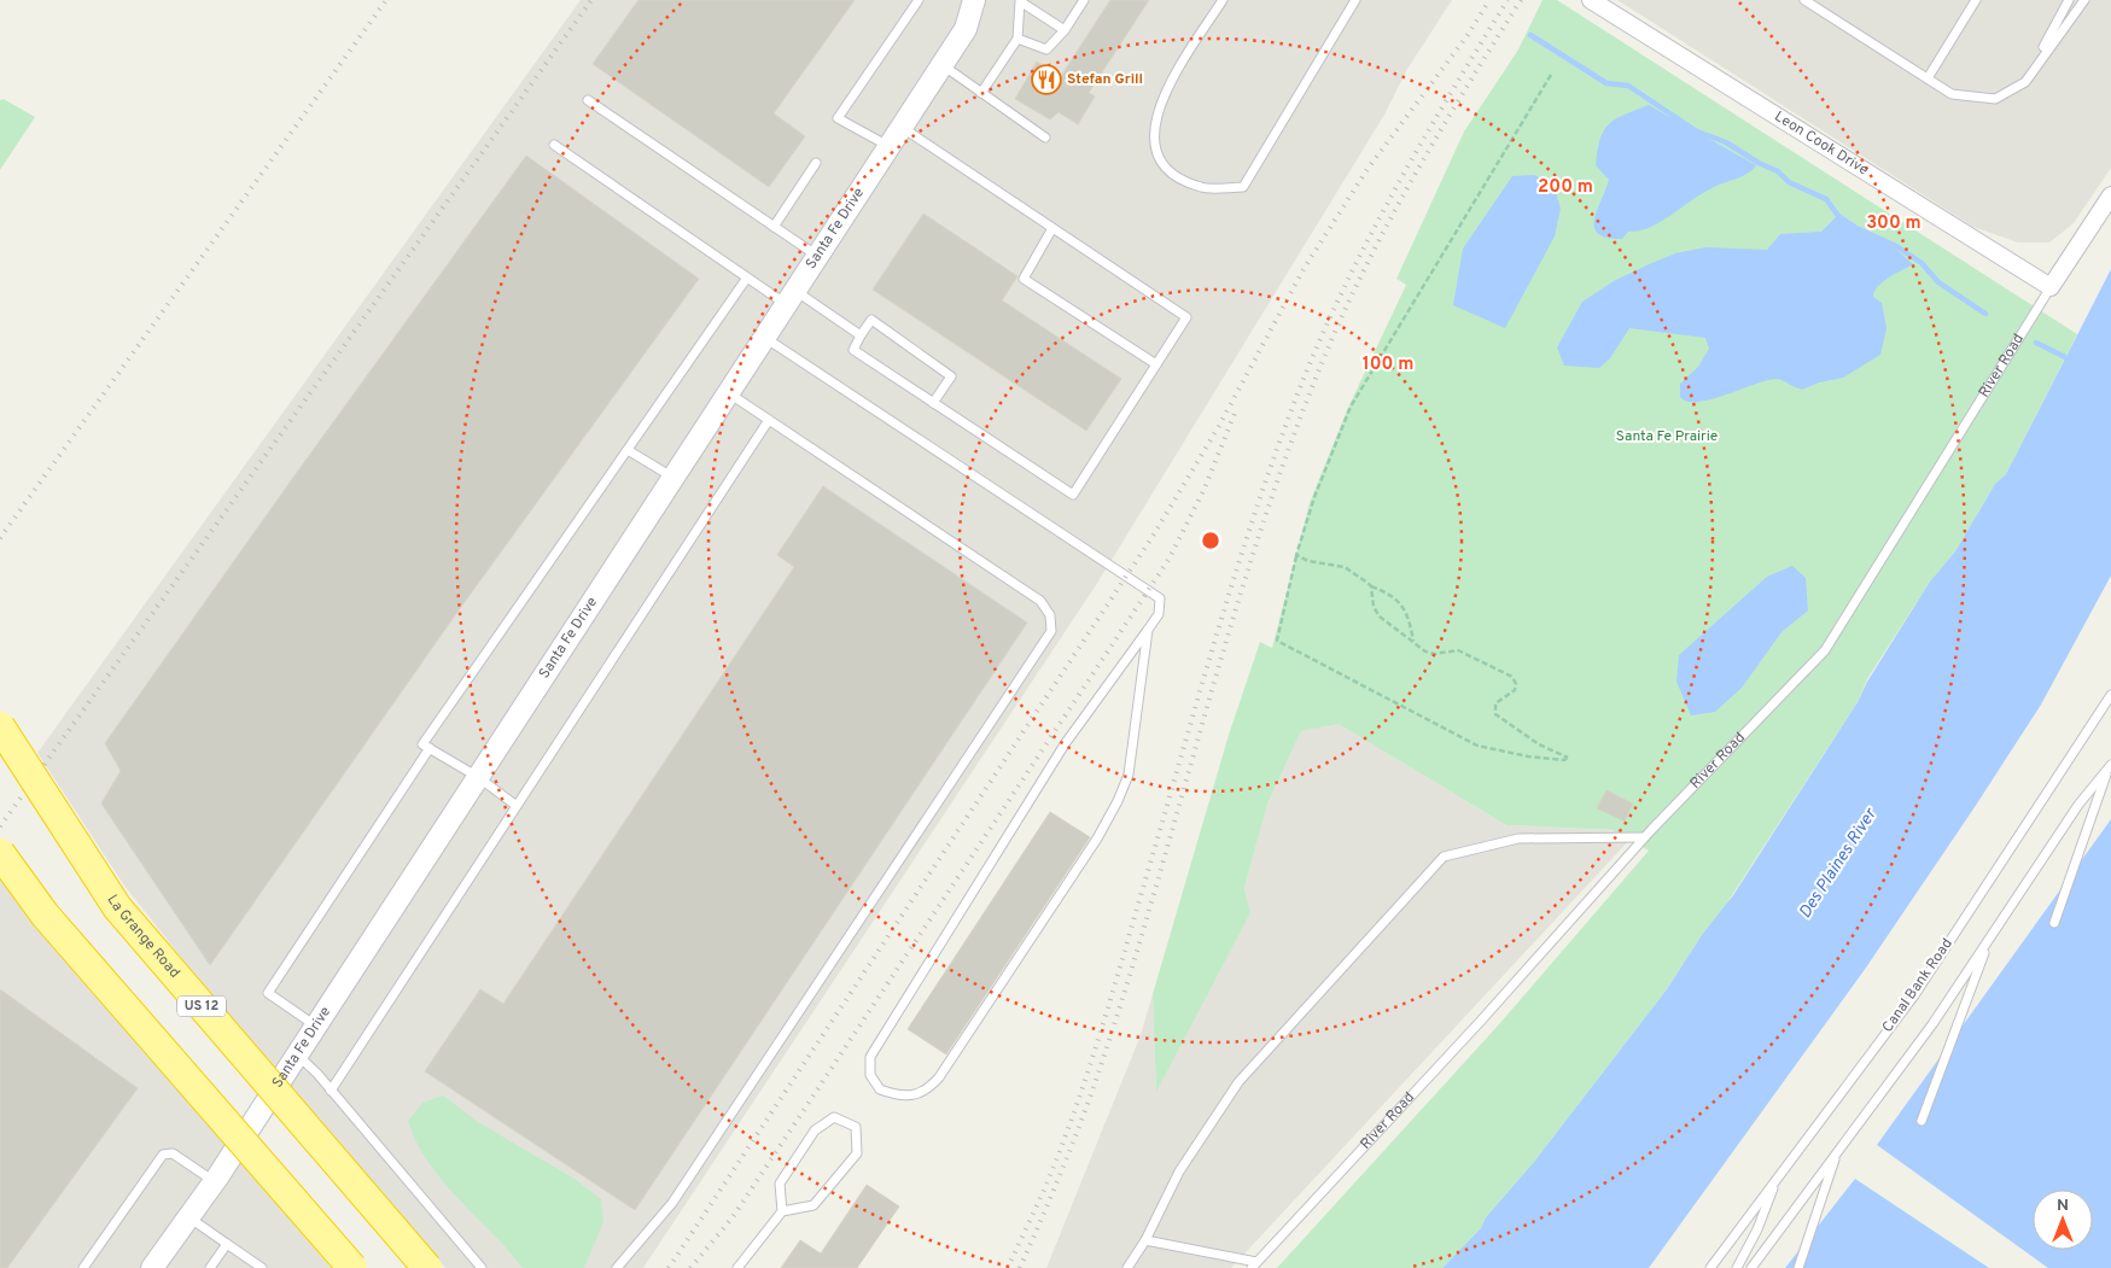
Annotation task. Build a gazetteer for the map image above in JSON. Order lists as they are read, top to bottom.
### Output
{
  "streets": {
    "highway": ["La Grange Road", "US 12"],
    "street": ["Leon Cook Drive", "Santa Fe Drive", "River Road"],
    "lane": ["Canal Bank Road"]
  },
  "crossings": [
    ["Leon Cook Drive", "River Road"]
  ],
  "water": ["Des Plaines River"],
  "parks": ["Santa Fe Prairie"],
  "places": {
    "restaurant": ["Stefan Grill"]
  },
  "north": "top",
  "rings": ["200 m", "300 m", "100 m"]
}
